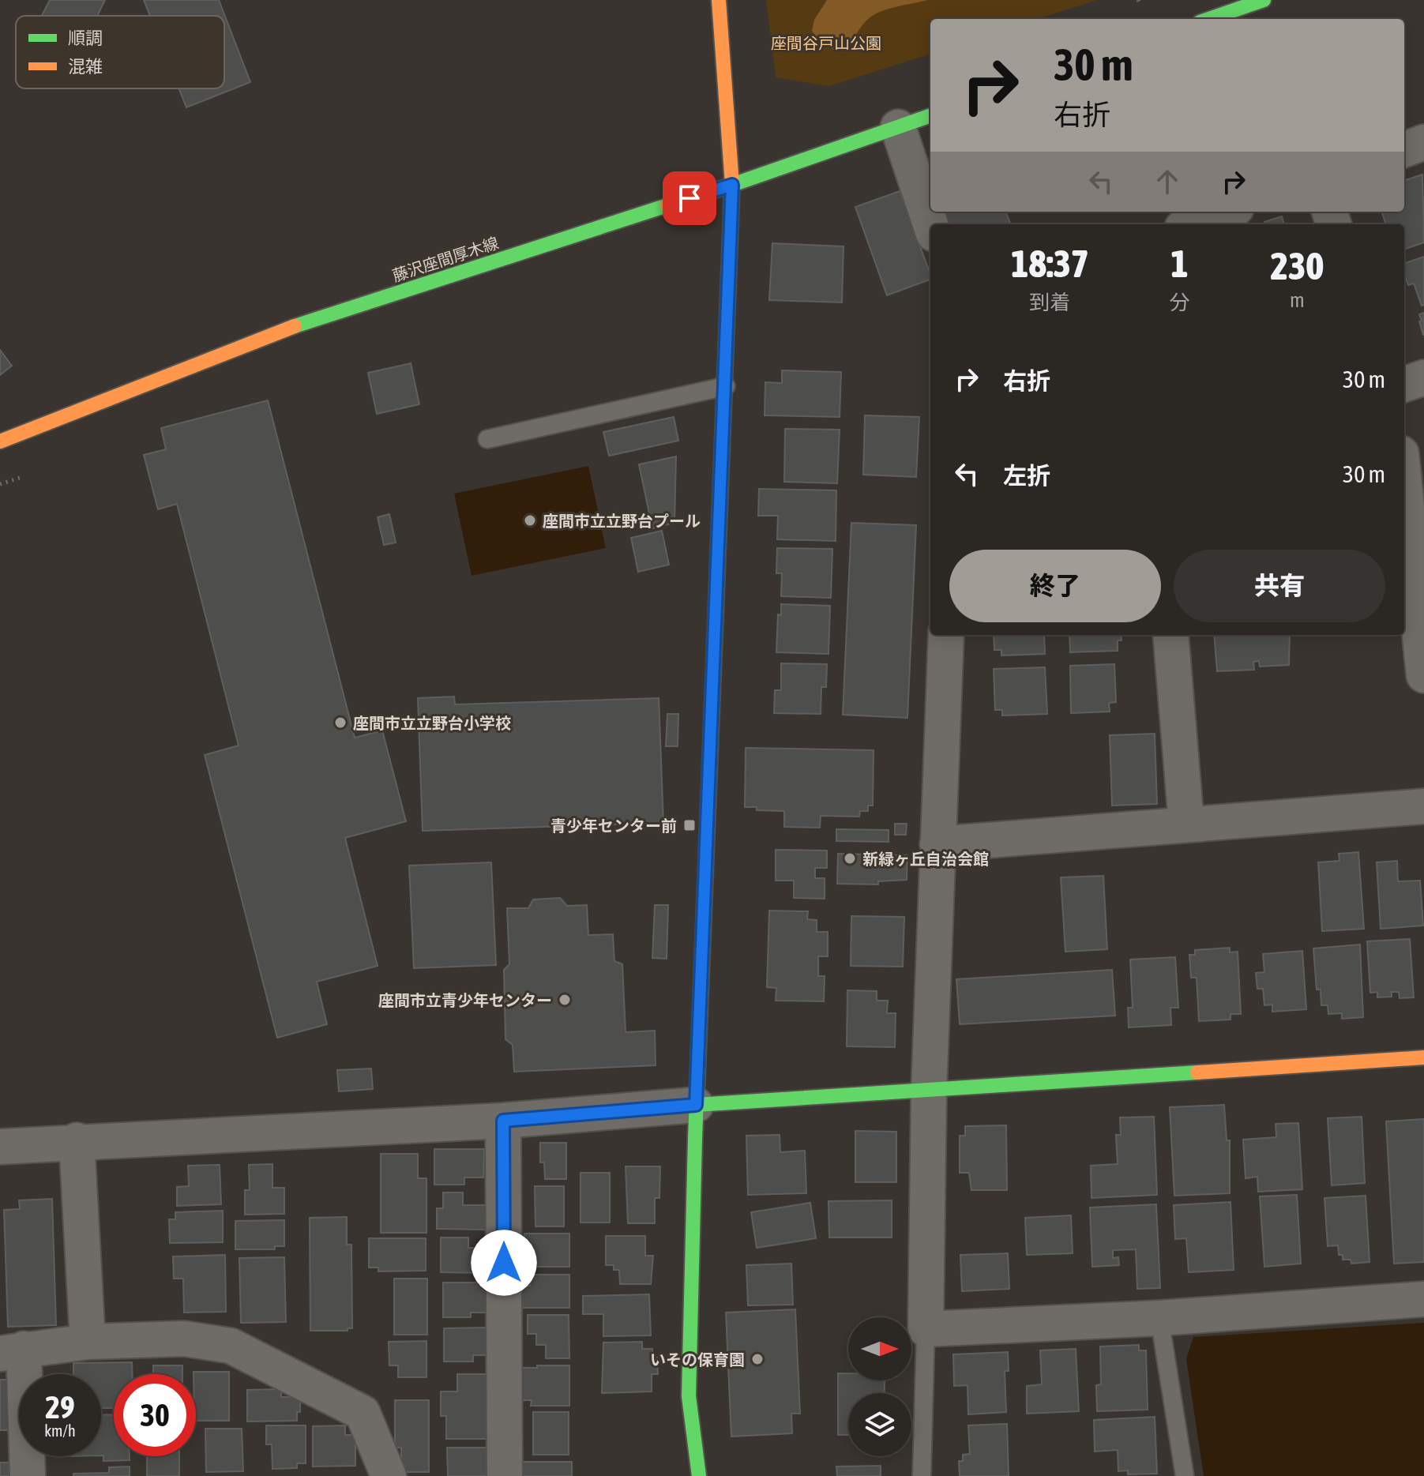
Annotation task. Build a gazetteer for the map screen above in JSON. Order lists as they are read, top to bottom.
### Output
{
  "streets": {
    "street": ["藤沢座間厚木線"]
  },
  "parks": ["座間谷戸山公園"],
  "places": {
    "other": [
      "座間市立立野台プール",
      "座間市立立野台小学校",
      "新緑ヶ丘自治会館",
      "座間市立青少年センター",
      "いその保育園"
    ],
    "transit": ["青少年センター前"]
  },
  "legend": ["順調", "混雑"],
  "north": "right",
  "page": {
    "turn": ["30 m", "右折"],
    "eta": [
      "18:37",
      "到着",
      "1",
      "分",
      "230",
      "m"
    ],
    "list": [
      {
        "name": "右折",
        "value": "30 m"
      },
      {
        "name": "左折",
        "value": "30 m"
      }
    ],
    "buttons": ["終了", "共有"],
    "speed": "29 km/h",
    "limit": "30"
  }
}
